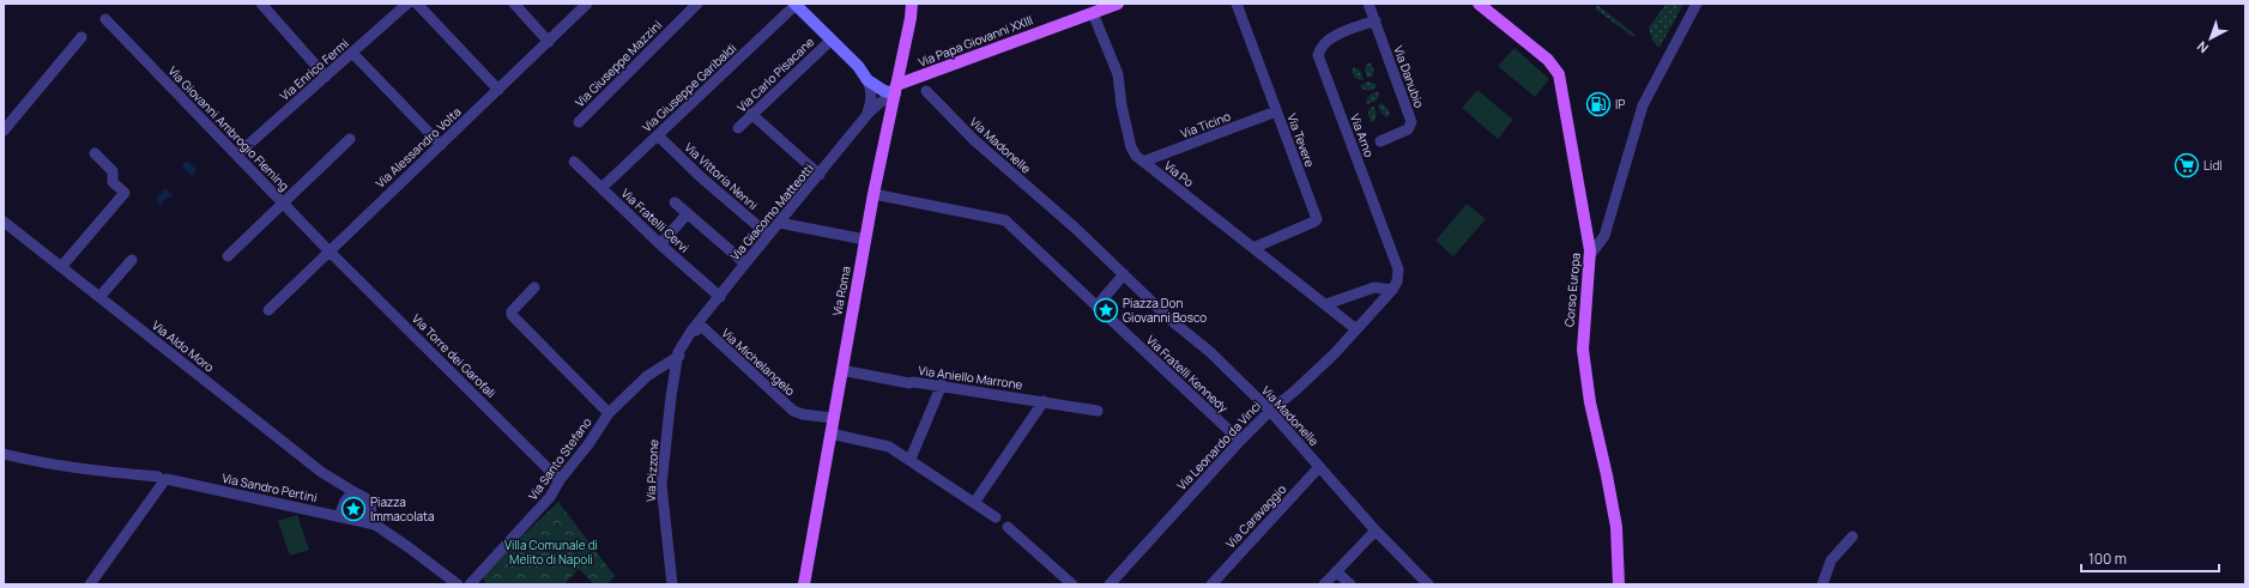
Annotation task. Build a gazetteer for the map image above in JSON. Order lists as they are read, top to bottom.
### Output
{
  "streets": {
    "main road": ["Via Papa Giovanni XXIII", "Corso Europa", "Via Roma"],
    "street": [
      "Via Giuseppe Mazzini",
      "Via Enrico Fermi",
      "Via Carlo Pisacane",
      "Via Danubio",
      "Via Giuseppe Garibaldi",
      "Via Ticino",
      "Via Giovanni Ambrogio Fleming",
      "Via Arno",
      "Via Tevere",
      "Via Madonelle",
      "Via Alessandro Volta",
      "Via Po",
      "Via Vittoria Nenni",
      "Via Giacomo Matteotti",
      "Via Fratelli Cervi",
      "Via Aldo Moro",
      "Via Torre dei Garofali",
      "Via Michelangelo",
      "Via Fratelli Kennedy",
      "Via Aniello Marrone",
      "Via Leonardo da Vinci",
      "Via Santo Stefano",
      "Via Pizzone",
      "Via Sandro Pertini",
      "Via Caravaggio"
    ]
  },
  "crossings": [
    ["Via Papa Giovanni XXIII", "Via Po"],
    ["Via Papa Giovanni XXIII", "Via Giacomo Matteotti"],
    ["Via Papa Giovanni XXIII", "Via Roma"],
    ["Via Enrico Fermi", "Via Giovanni Ambrogio Fleming"],
    ["Via Danubio", "Via Arno"],
    ["Via Giuseppe Garibaldi", "Via Vittoria Nenni"],
    ["Via Giuseppe Garibaldi", "Via Fratelli Cervi"],
    ["Via Ticino", "Via Tevere"],
    ["Via Ticino", "Via Po"],
    ["Via Giovanni Ambrogio Fleming", "Via Alessandro Volta"],
    ["Via Giovanni Ambrogio Fleming", "Via Torre dei Garofali"],
    ["Via Arno", "Via Leonardo da Vinci"],
    ["Via Tevere", "Via Po"],
    ["Via Madonelle", "Via Leonardo da Vinci"],
    ["Via Madonelle", "Via Caravaggio"],
    ["Via Alessandro Volta", "Via Torre dei Garofali"],
    ["Via Po", "Via Leonardo da Vinci"],
    ["Via Vittoria Nenni", "Via Giacomo Matteotti"],
    ["Via Giacomo Matteotti", "Via Fratelli Cervi"],
    ["Via Giacomo Matteotti", "Via Roma"],
    ["Via Giacomo Matteotti", "Via Michelangelo"],
    ["Via Giacomo Matteotti", "Via Santo Stefano"],
    ["Via Giacomo Matteotti", "Via Pizzone"],
    ["Via Roma", "Via Michelangelo"],
    ["Via Roma", "Via Fratelli Kennedy"],
    ["Via Roma", "Via Aniello Marrone"],
    ["Via Torre dei Garofali", "Via Santo Stefano"],
    ["Via Fratelli Kennedy", "Via Leonardo da Vinci"],
    ["Via Santo Stefano", "Via Pizzone"]
  ],
  "parks": ["Villa Comunale di Melito di Napoli"],
  "places": {
    "fuel station": ["IP"],
    "supermarket": ["Lidl"],
    "place": ["Piazza Don Giovanni Bosco", "Piazza Immacolata"]
  },
  "scale_bar": "100 m",
  "north": "bottom left"
}
